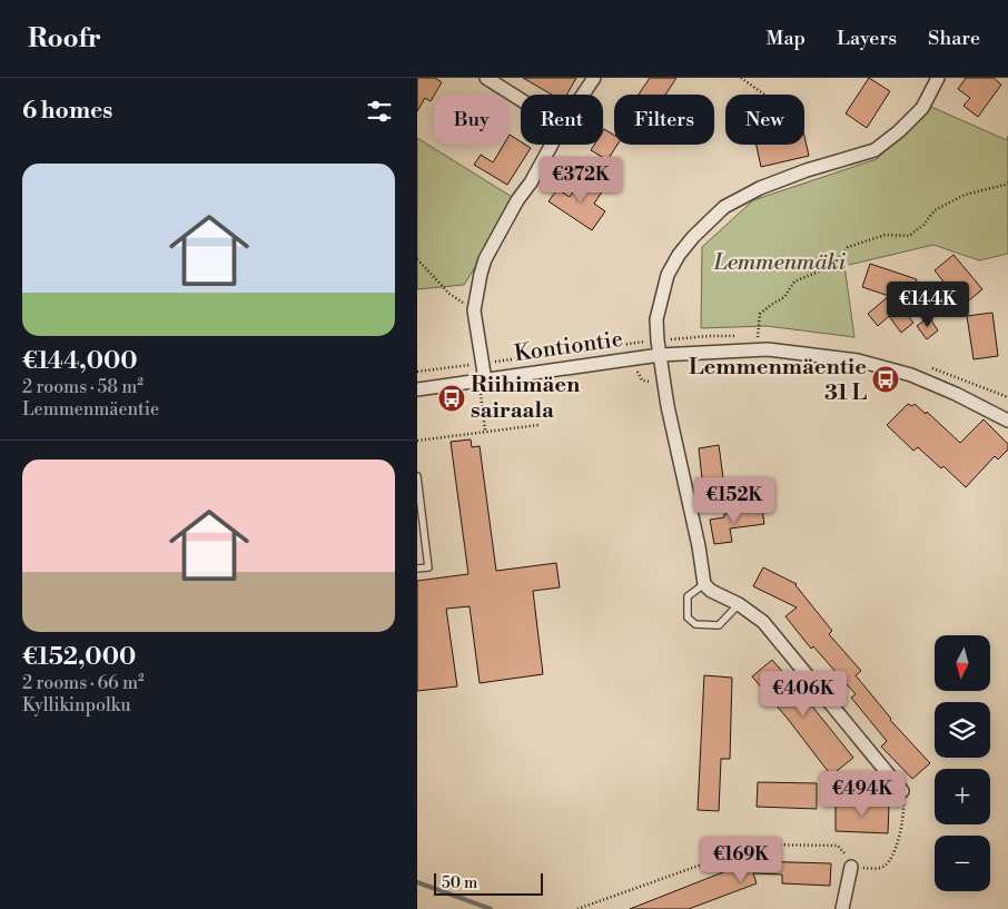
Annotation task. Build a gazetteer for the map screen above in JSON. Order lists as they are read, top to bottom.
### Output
{
  "streets": {
    "street": ["Kontiontie"]
  },
  "parks": ["Lemmenmäki"],
  "places": {
    "bus stop": ["Lemmenmäentie 31 L", "Riihimäen sairaala"]
  },
  "scale_bar": "50 m",
  "north": "bottom",
  "page": {
    "header": "Roofr",
    "nav": ["Map", "Layers", "Share"],
    "heading": "6 homes",
    "chip": [
      "Buy",
      "Rent",
      "Filters",
      "New"
    ],
    "list": [
      {
        "name": "€144,000",
        "note": "2 rooms · 58 m² · Lemmenmäentie"
      },
      {
        "name": "€152,000",
        "note": "2 rooms · 66 m² · Kyllikinpolku"
      }
    ],
    "price": [
      "€372K",
      "€144K",
      "€152K",
      "€406K",
      "€494K",
      "€169K"
    ],
    "map_buttons": ["+", "−"],
    "scale": "50 m"
  }
}
